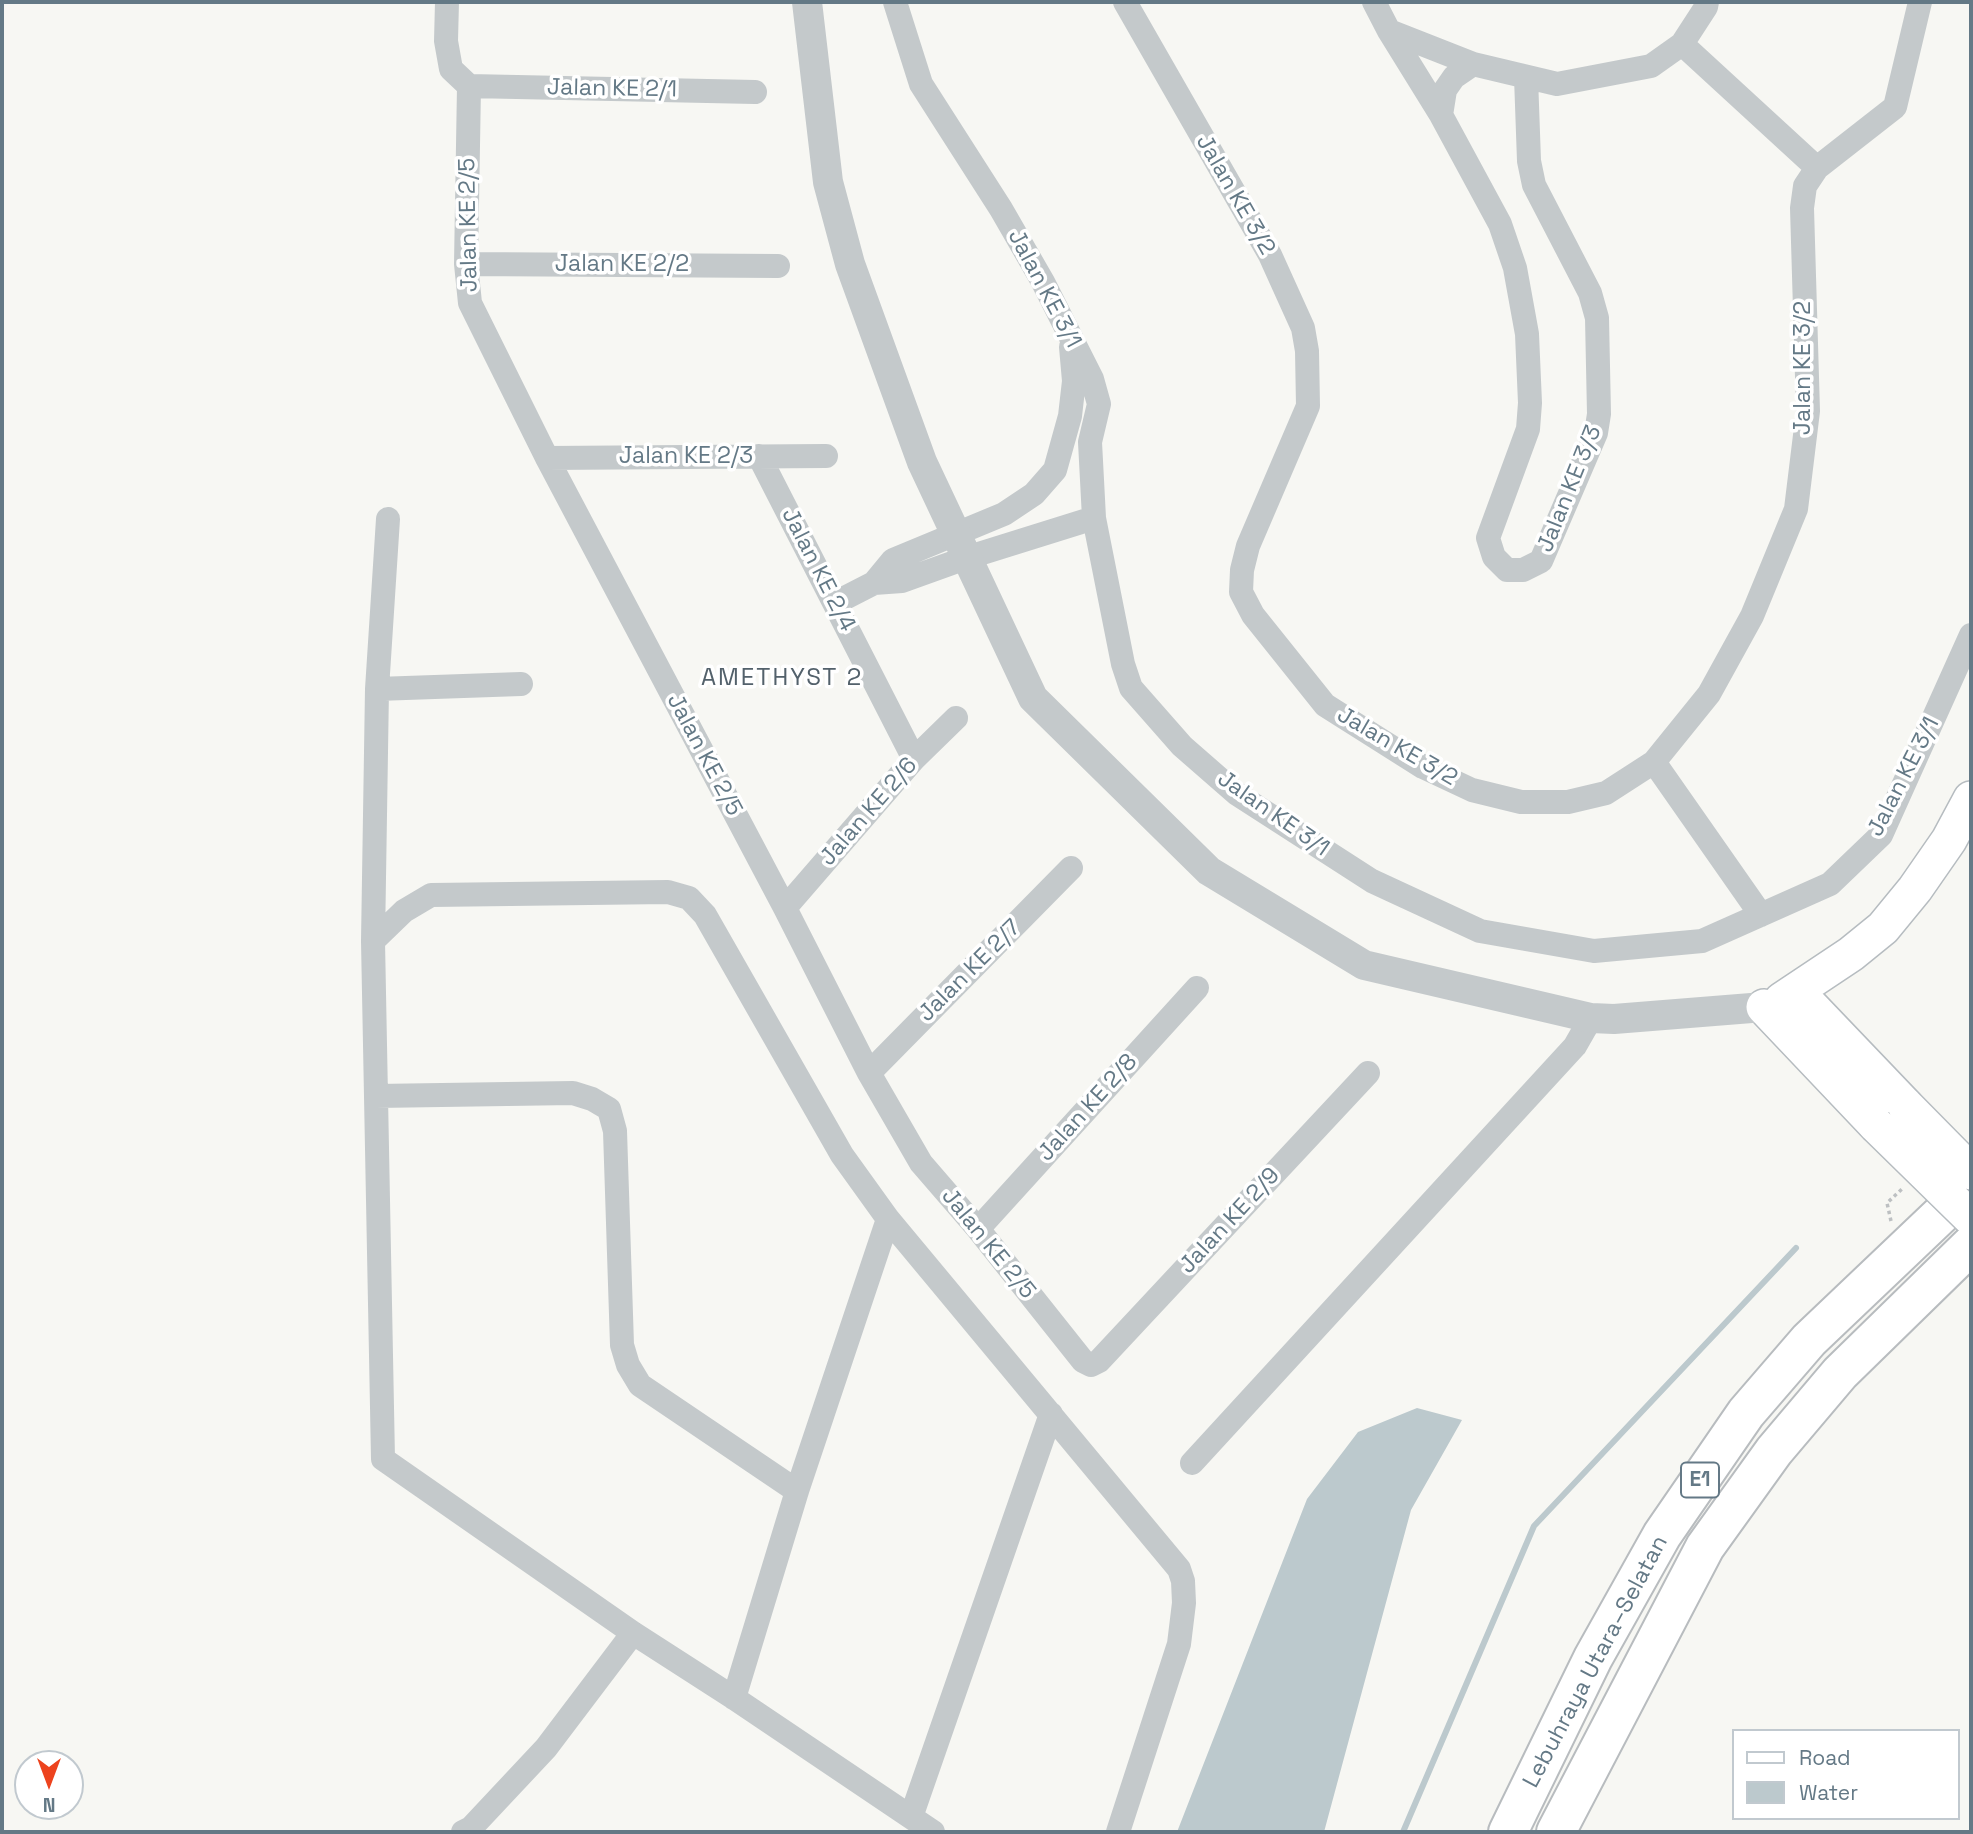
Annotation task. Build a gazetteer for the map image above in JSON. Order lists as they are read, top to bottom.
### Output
{
  "streets": {
    "highway": ["E1", "Lebuhraya Utara–Selatan"],
    "street": [
      "Jalan KE 2/1",
      "Jalan KE 3/2",
      "Jalan KE 2/5",
      "Jalan KE 2/2",
      "Jalan KE 3/1",
      "Jalan KE 2/3",
      "Jalan KE 3/3",
      "Jalan KE 2/4",
      "Jalan KE 2/6",
      "Jalan KE 2/7",
      "Jalan KE 2/8",
      "Jalan KE 2/9"
    ]
  },
  "crossings": [
    ["Jalan KE 2/1", "Jalan KE 2/5"],
    ["Jalan KE 2/5", "Jalan KE 2/2"],
    ["Jalan KE 2/5", "Jalan KE 2/3"],
    ["Jalan KE 2/5", "Jalan KE 2/6"],
    ["Jalan KE 2/5", "Jalan KE 2/7"],
    ["Jalan KE 2/5", "Jalan KE 2/8"],
    ["Jalan KE 2/5", "Jalan KE 2/9"],
    ["Jalan KE 2/3", "Jalan KE 2/4"],
    ["Jalan KE 2/4", "Jalan KE 2/6"]
  ],
  "districts": ["AMETHYST 2"],
  "legend": ["Road", "Water"],
  "north": "bottom"
}
